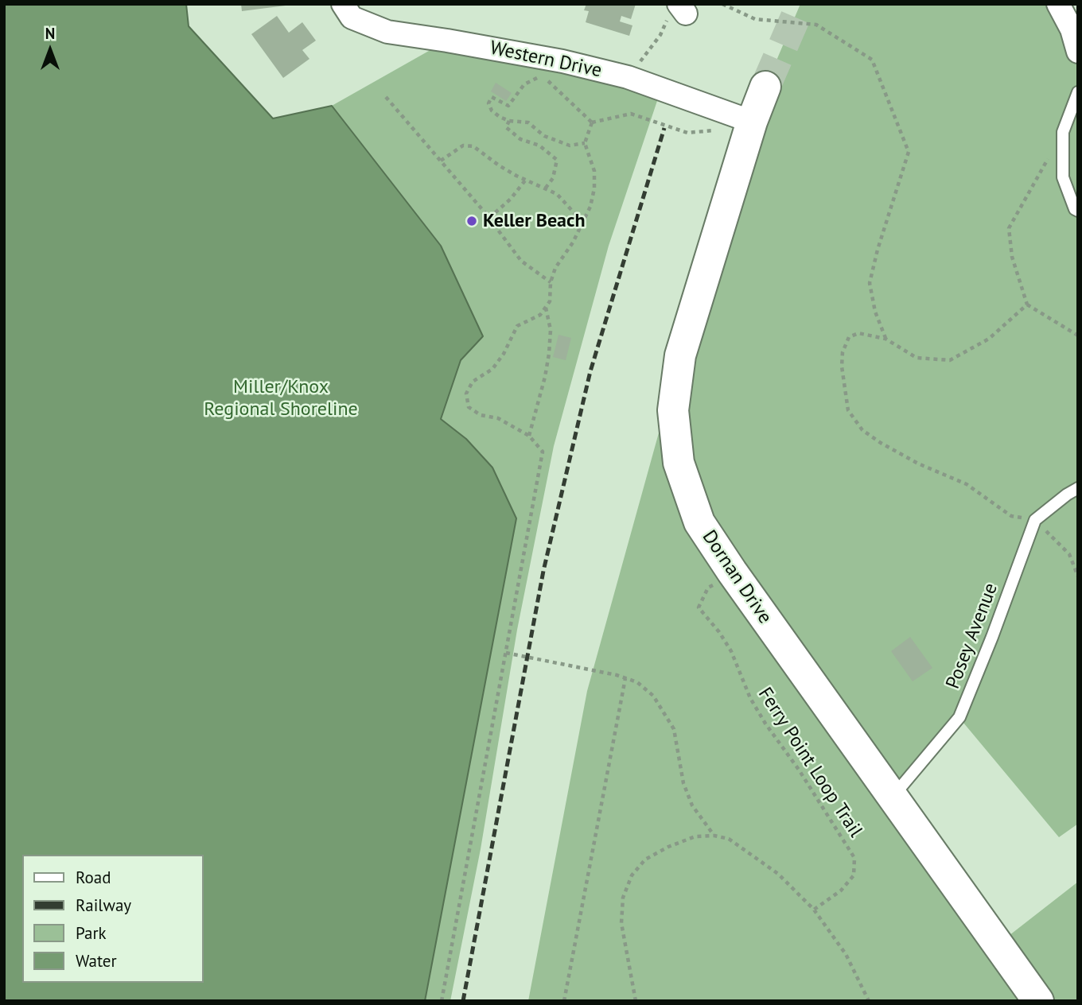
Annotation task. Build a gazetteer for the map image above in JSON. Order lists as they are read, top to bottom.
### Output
{
  "streets": {
    "street": ["Western Drive", "Dornan Drive"],
    "lane": ["Posey Avenue"],
    "path": ["Ferry Point Loop Trail"]
  },
  "crossings": [
    ["Western Drive", "Dornan Drive"],
    ["Dornan Drive", "Posey Avenue"],
    ["Dornan Drive", "Ferry Point Loop Trail"]
  ],
  "parks": ["Miller/Knox Regional Shoreline"],
  "places": ["Keller Beach"],
  "legend": [
    "Road",
    "Railway",
    "Park",
    "Water"
  ],
  "north": "top"
}
